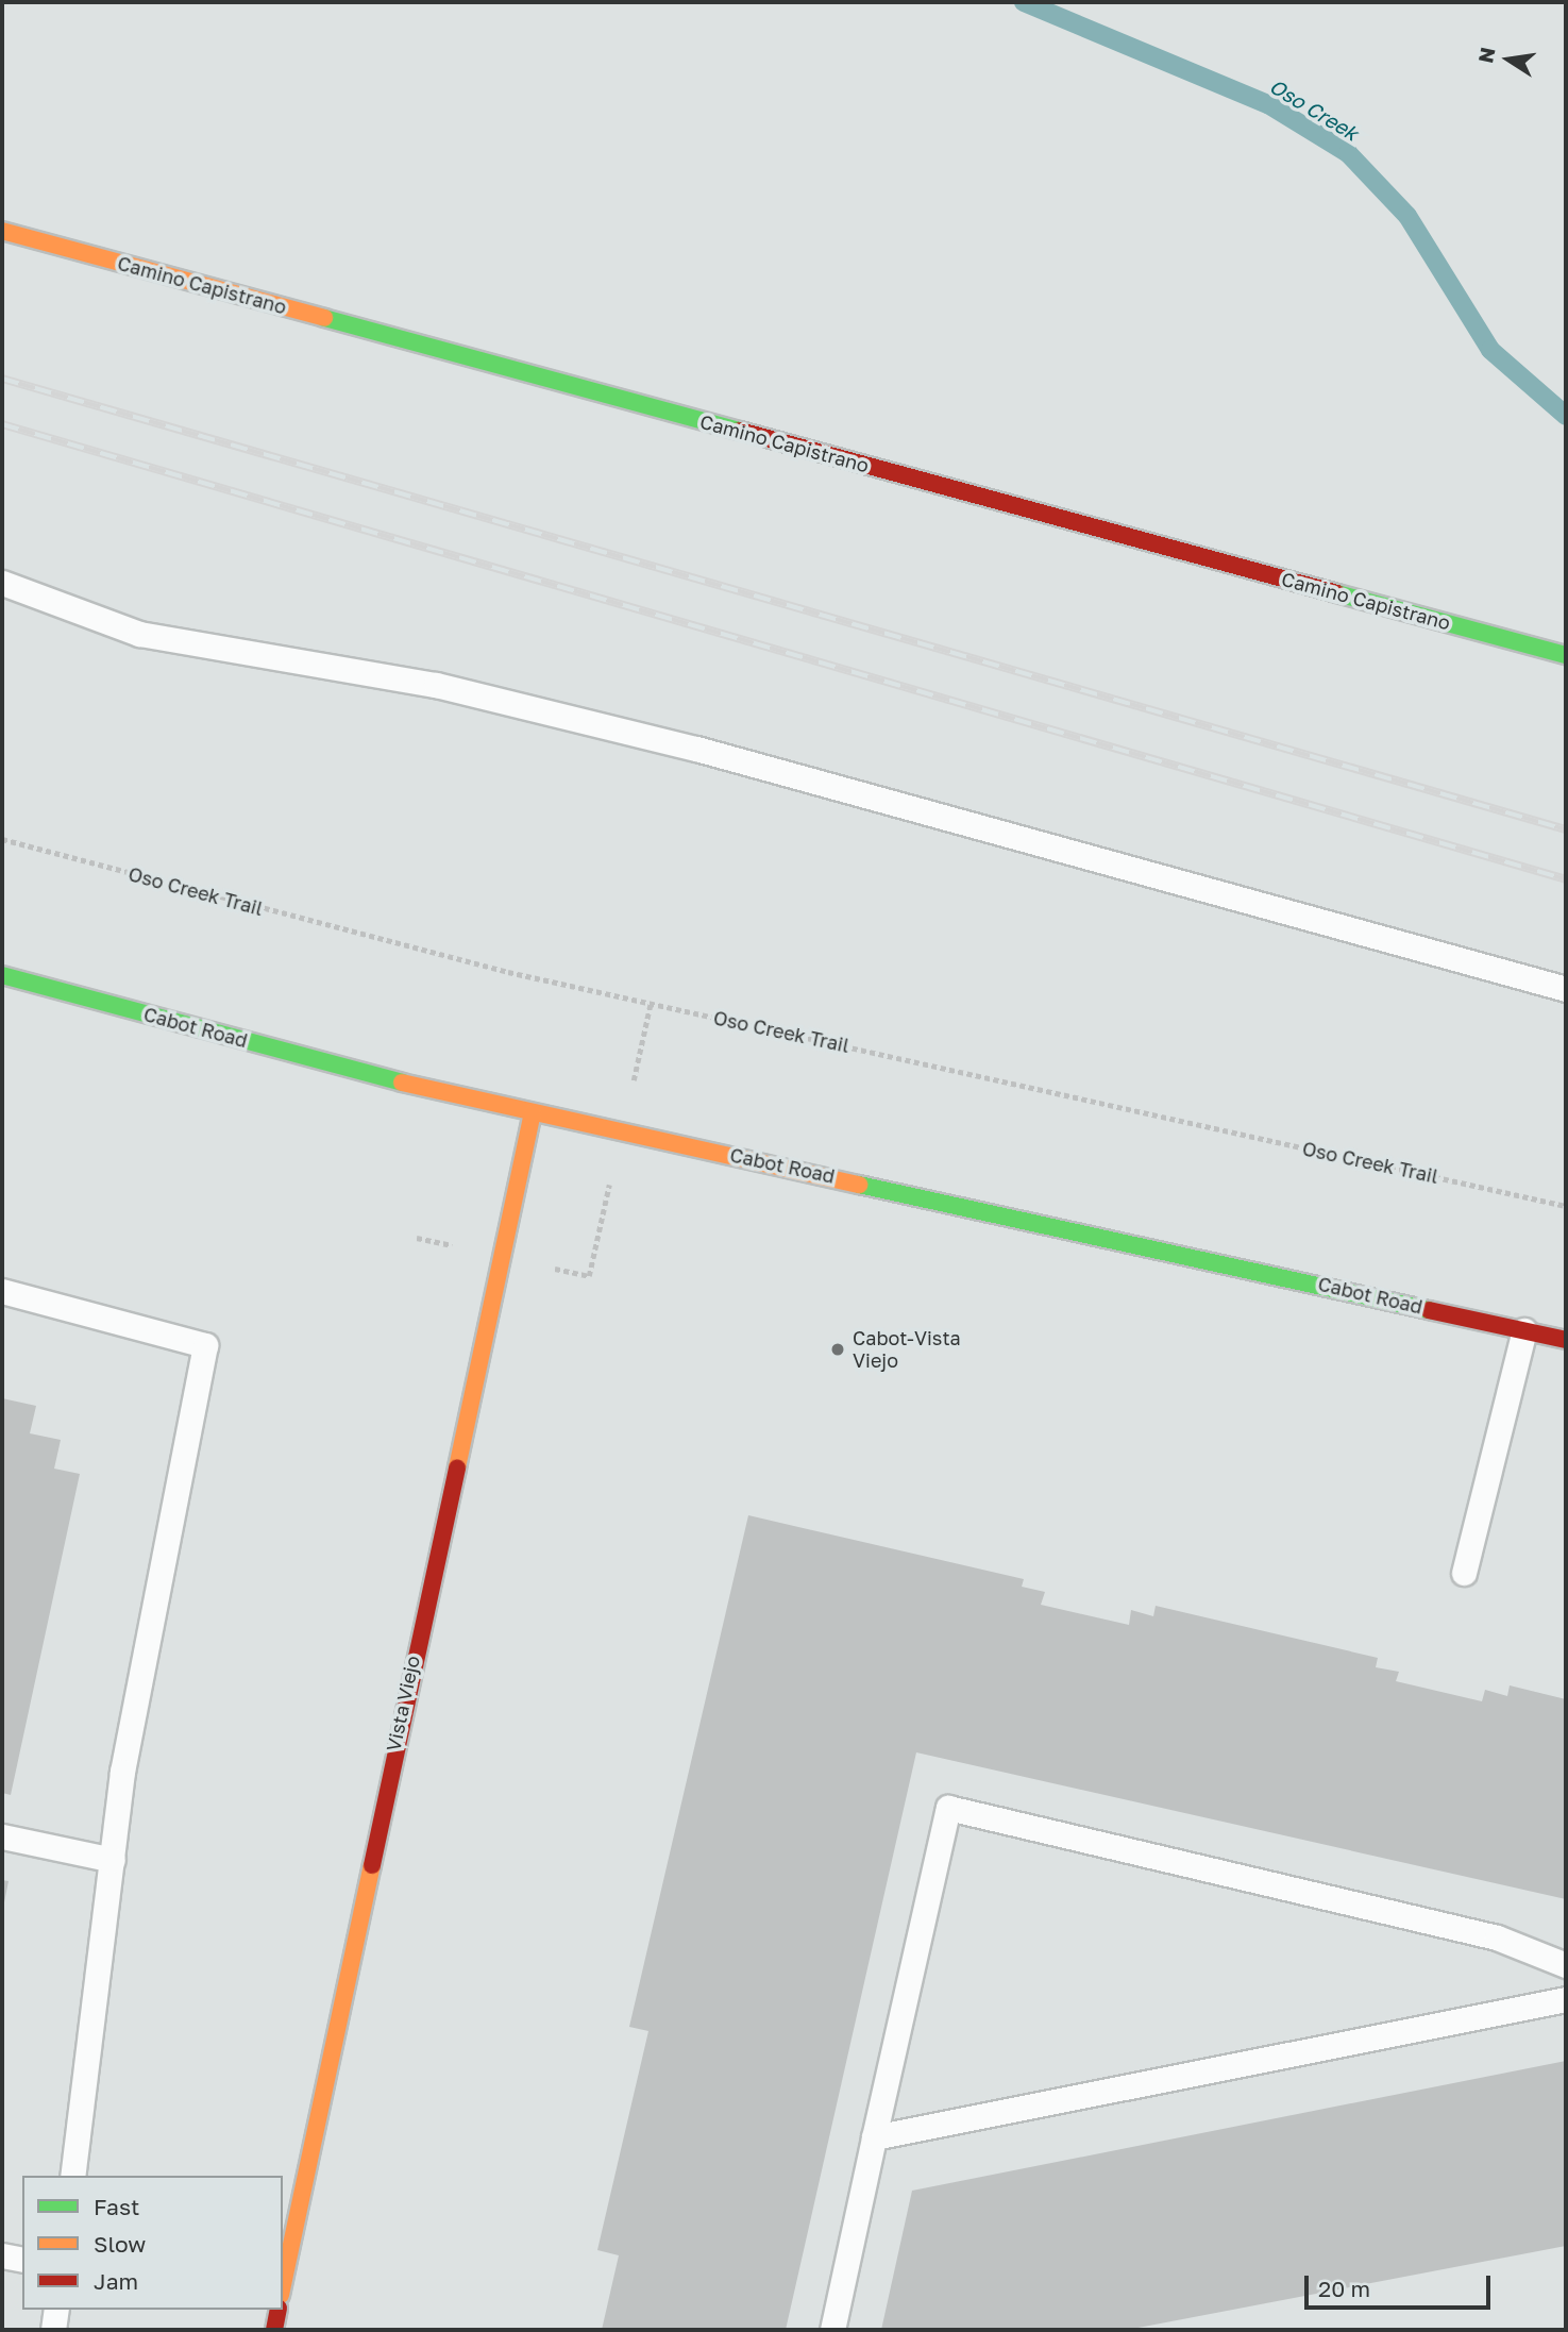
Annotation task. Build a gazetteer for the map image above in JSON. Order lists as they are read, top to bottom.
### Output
{
  "streets": {
    "street": ["Camino Capistrano", "Cabot Road", "Vista Viejo"],
    "path": ["Oso Creek Trail"]
  },
  "crossings": [
    ["Cabot Road", "Vista Viejo"]
  ],
  "water": ["Oso Creek"],
  "places": ["Cabot-Vista Viejo"],
  "legend": ["Fast", "Slow", "Jam"],
  "scale_bar": "20 m",
  "north": "left"
}
